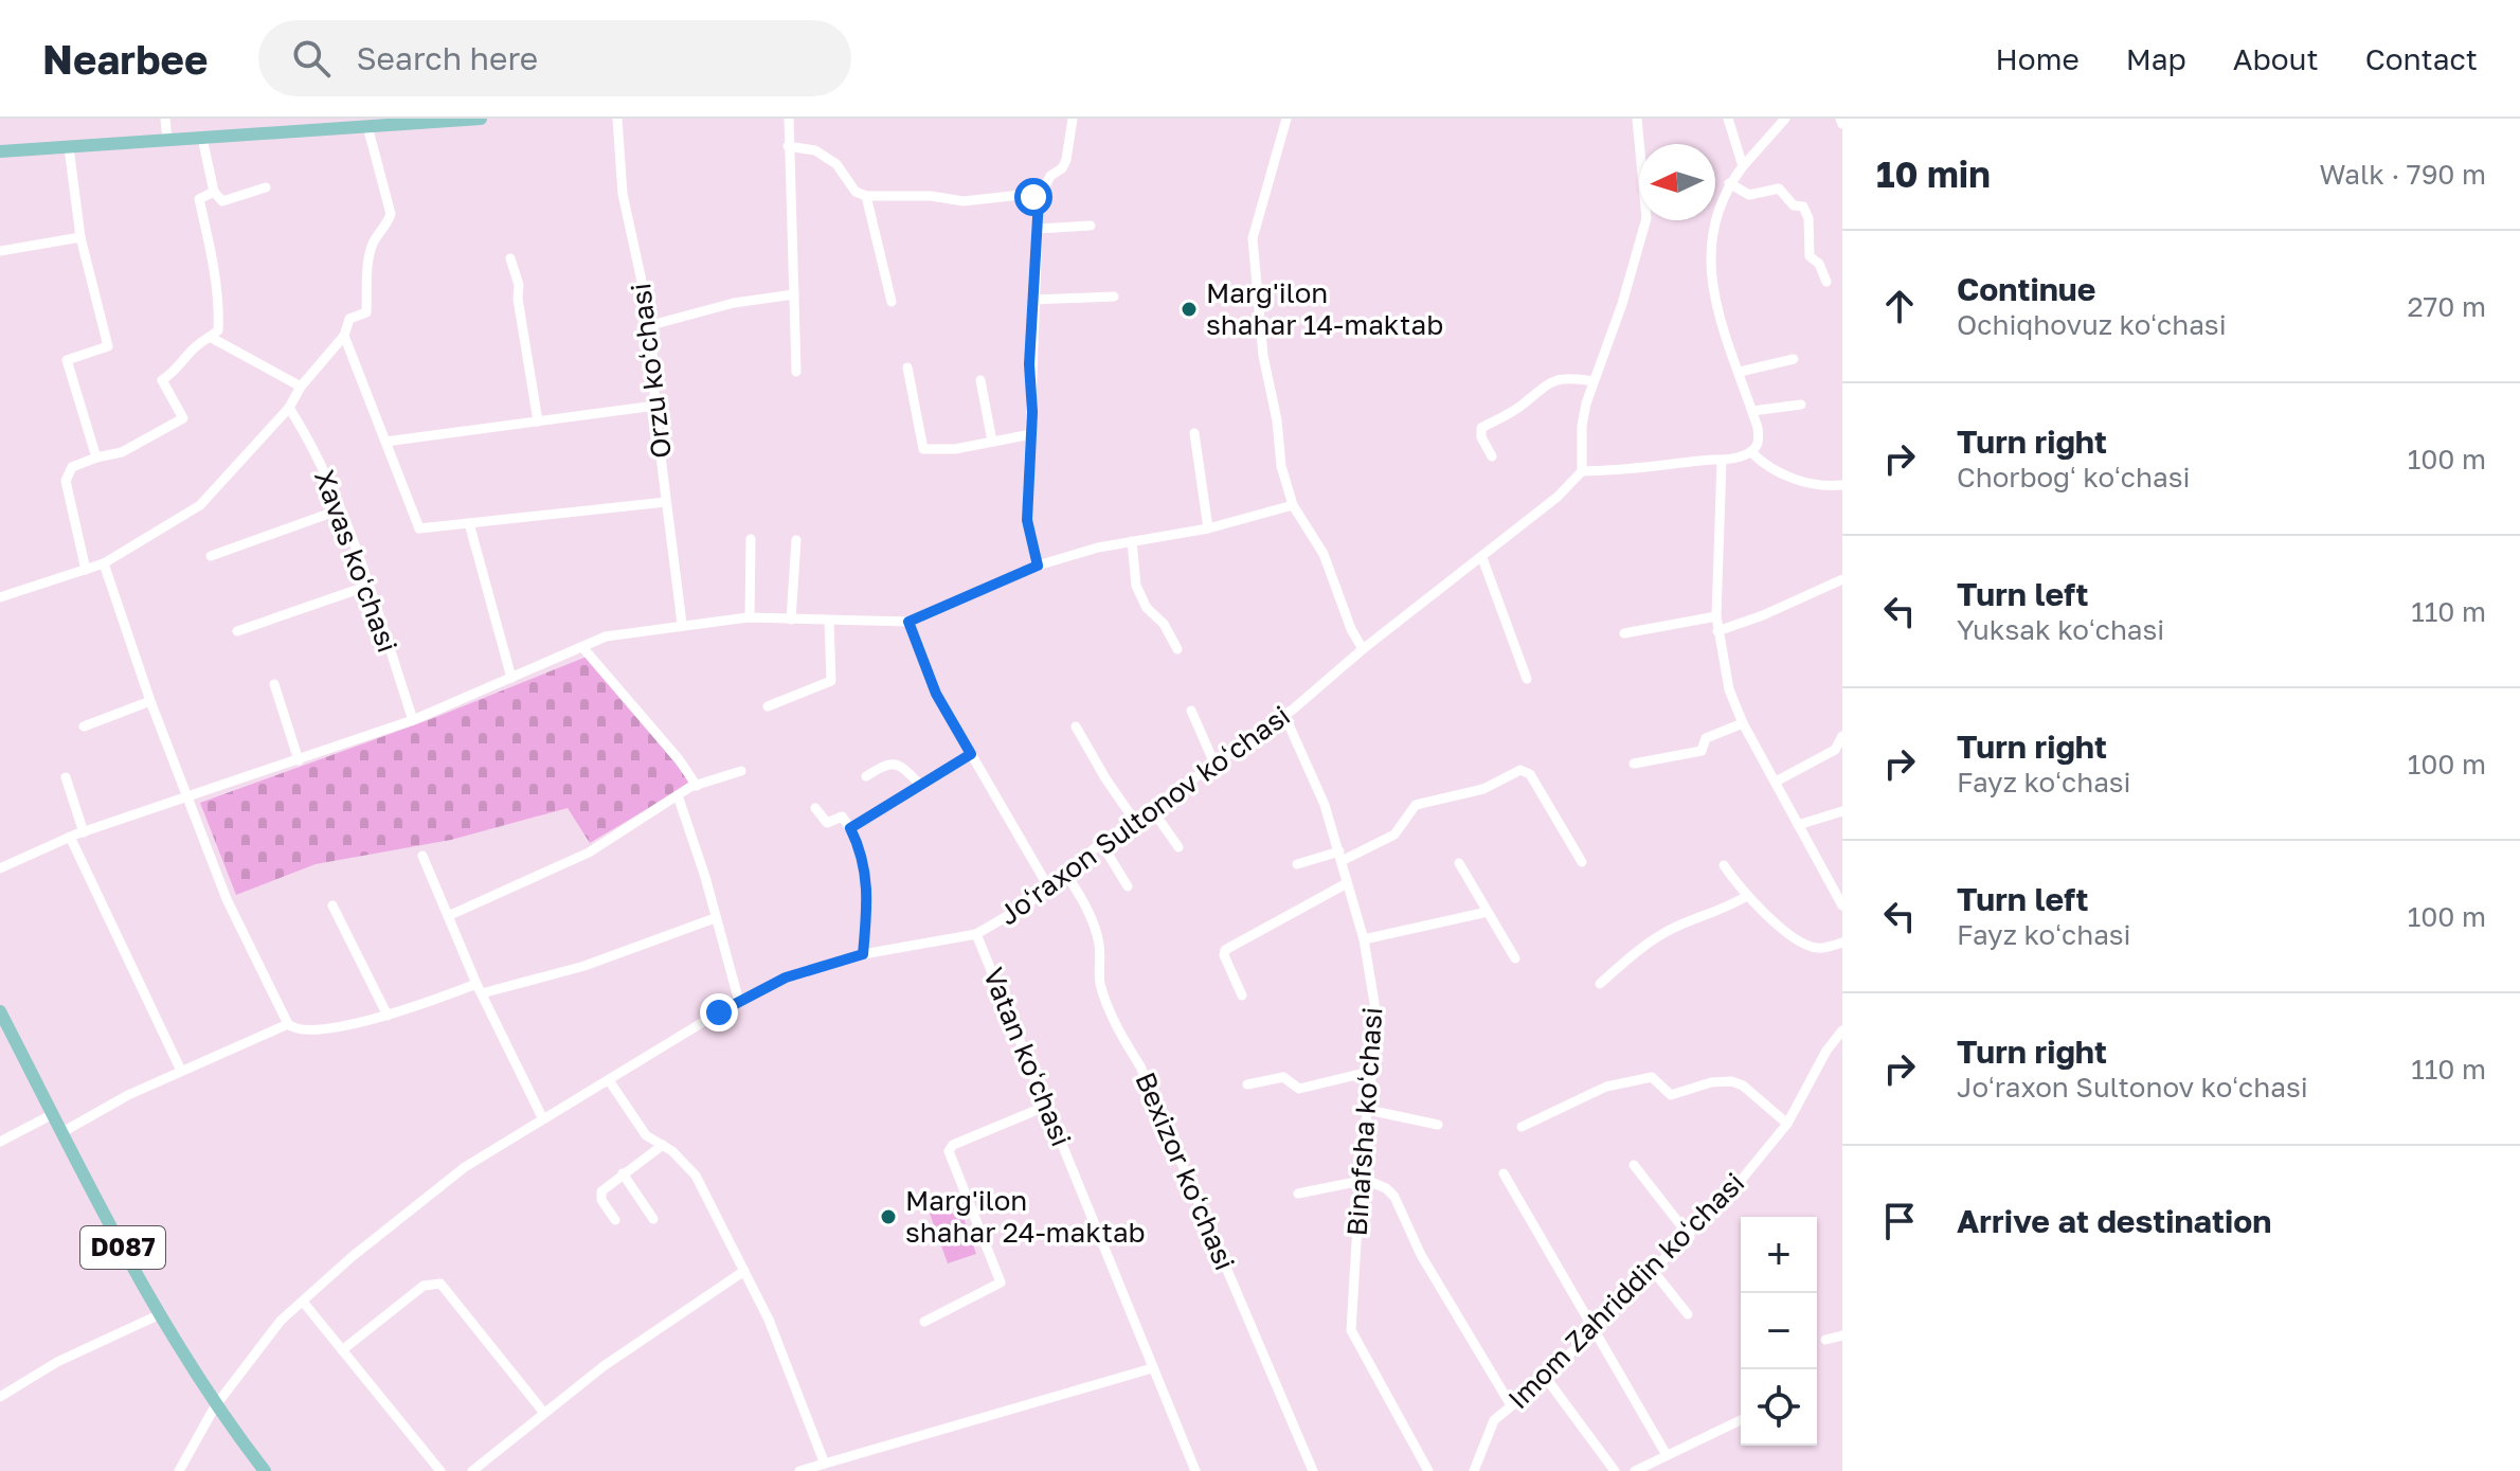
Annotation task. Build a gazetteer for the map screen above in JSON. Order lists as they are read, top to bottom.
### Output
{
  "streets": {
    "main road": ["D087"],
    "street": [
      "Orzu koʻchasi",
      "Xavas koʻchasi",
      "Joʻraxon Sultonov koʻchasi",
      "Vatan koʻchasi",
      "Binafsha koʻchasi",
      "Bexizor koʻchasi",
      "Imom Zahriddin koʻchasi"
    ]
  },
  "crossings": [
    ["Joʻraxon Sultonov koʻchasi", "Vatan koʻchasi"],
    ["Joʻraxon Sultonov koʻchasi", "Binafsha koʻchasi"],
    ["Joʻraxon Sultonov koʻchasi", "Bexizor koʻchasi"],
    ["Joʻraxon Sultonov koʻchasi", "D087"]
  ],
  "places": ["Marg'ilon shahar 14-maktab", "Marg'ilon shahar 24-maktab"],
  "north": "left",
  "page": {
    "header": "Nearbee",
    "search": "Search here",
    "nav": [
      "Home",
      "Map",
      "About",
      "Contact"
    ],
    "heading": ["10 min", "Walk · 790 m"],
    "list": [
      ["Continue", "Ochiqhovuz koʻchasi", "270 m"],
      ["Turn right", "Chorbogʻ koʻchasi", "100 m"],
      ["Turn left", "Yuksak koʻchasi", "110 m"],
      ["Turn right", "Fayz koʻchasi", "100 m"],
      ["Turn left", "Fayz koʻchasi", "100 m"],
      ["Turn right", "Joʻraxon Sultonov koʻchasi", "110 m"],
      "Arrive at destination"
    ],
    "map_buttons": ["+", "−"]
  }
}
